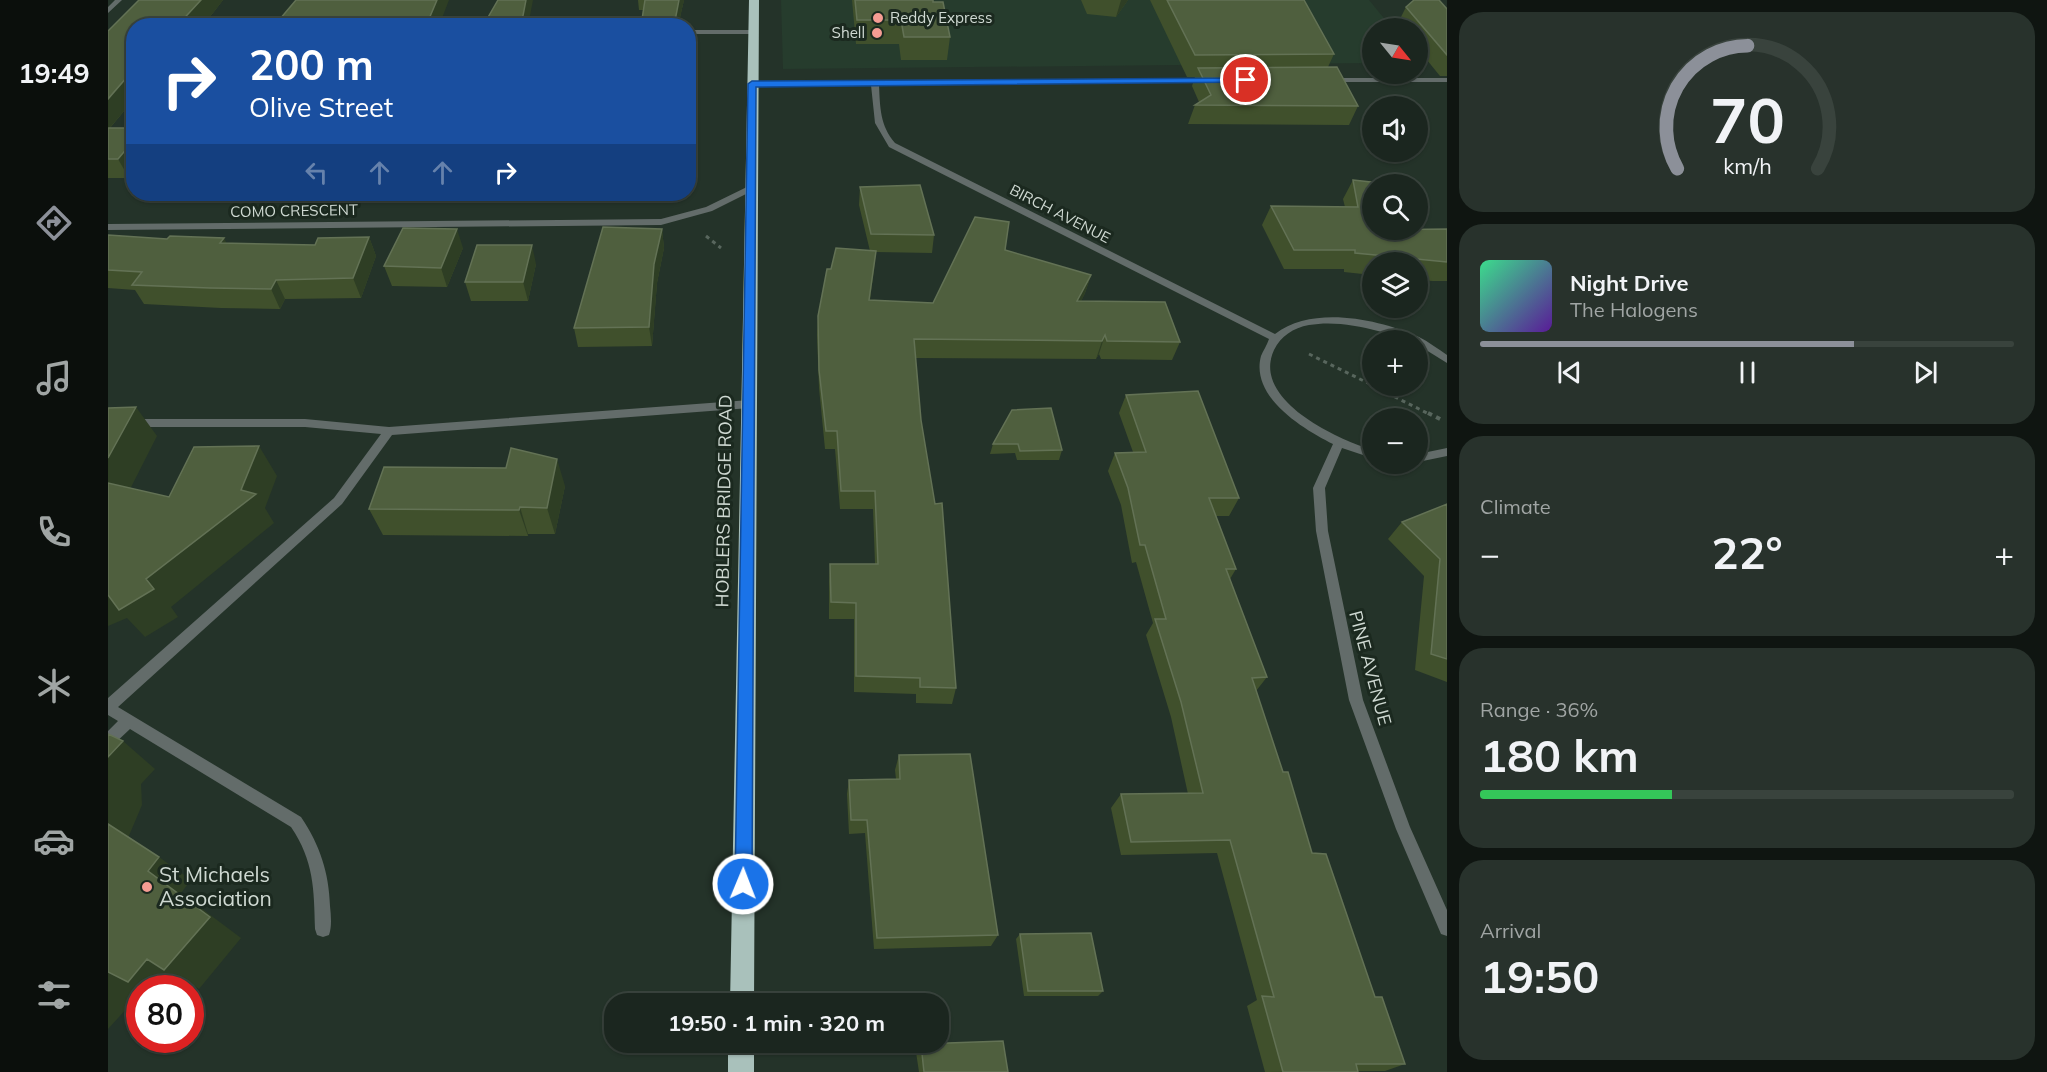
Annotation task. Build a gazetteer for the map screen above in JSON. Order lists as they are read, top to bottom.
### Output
{
  "streets": {
    "highway": ["HOBLERS BRIDGE ROAD"],
    "street": ["COMO CRESCENT", "BIRCH AVENUE", "PINE AVENUE"]
  },
  "crossings": [
    ["COMO CRESCENT", "HOBLERS BRIDGE ROAD"]
  ],
  "places": ["Reddy Express", "Shell", "St Michaels Association"],
  "north": "bottom right",
  "page": {
    "tabs": "19:49",
    "map_buttons": ["+", "−"],
    "turn": ["200 m", "Olive Street"],
    "song": ["Night Drive", "The Halogens"],
    "tile": [
      "Climate",
      ["Range · 36%", "180 km"],
      ["Arrival", "19:50"]
    ],
    "heat": ["−", "22°", "+"],
    "limit": "80",
    "trip": "19:50 · 1 min · 320 m",
    "gauge": ["70", "km/h"]
  }
}
